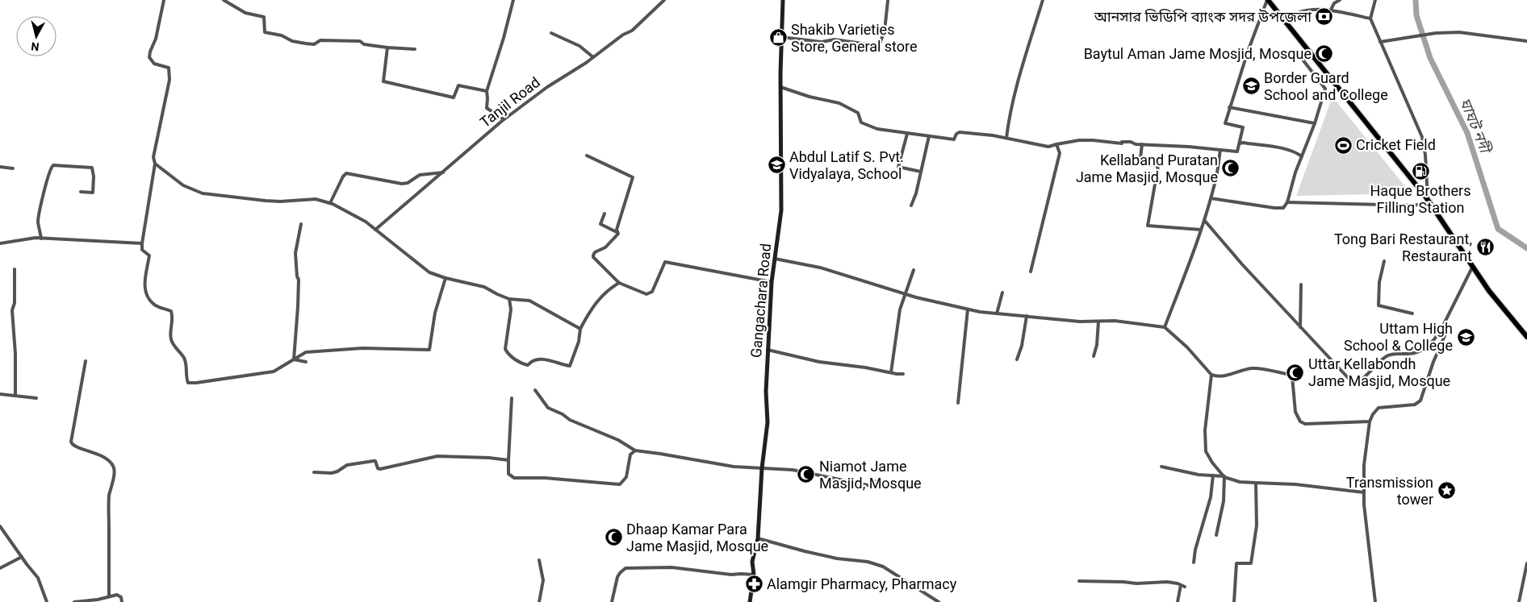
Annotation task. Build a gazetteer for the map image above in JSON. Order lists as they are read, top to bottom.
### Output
{
  "streets": {
    "main road": ["Gangachara Road"],
    "street": ["Tanjil Road"]
  },
  "water": ["ঘাঘট নদী"],
  "places": {
    "bank": ["আনসার ভিডিপি ব্যাংক সদর উপজেলা"],
    "shop": ["Shakib Varieties Store, General store"],
    "mosque": [
      "Baytul Aman Jame Mosjid, Mosque",
      "Kellaband Puratan Jame Masjid, Mosque",
      "Uttar Kellabondh Jame Masjid, Mosque",
      "Niamot Jame Masjid, Mosque",
      "Dhaap Kamar Para Jame Masjid, Mosque"
    ],
    "school or university": ["Border Guard School and College", "Abdul Latif S. Pvt. Vidyalaya, School", "Uttam High School & College"],
    "sports": ["Cricket Field"],
    "fuel station": ["Haque Brothers Filling Station"],
    "restaurant": ["Tong Bari Restaurant, Restaurant"],
    "place": ["Transmission tower"],
    "pharmacy": ["Alamgir Pharmacy, Pharmacy"]
  },
  "north": "bottom"
}
